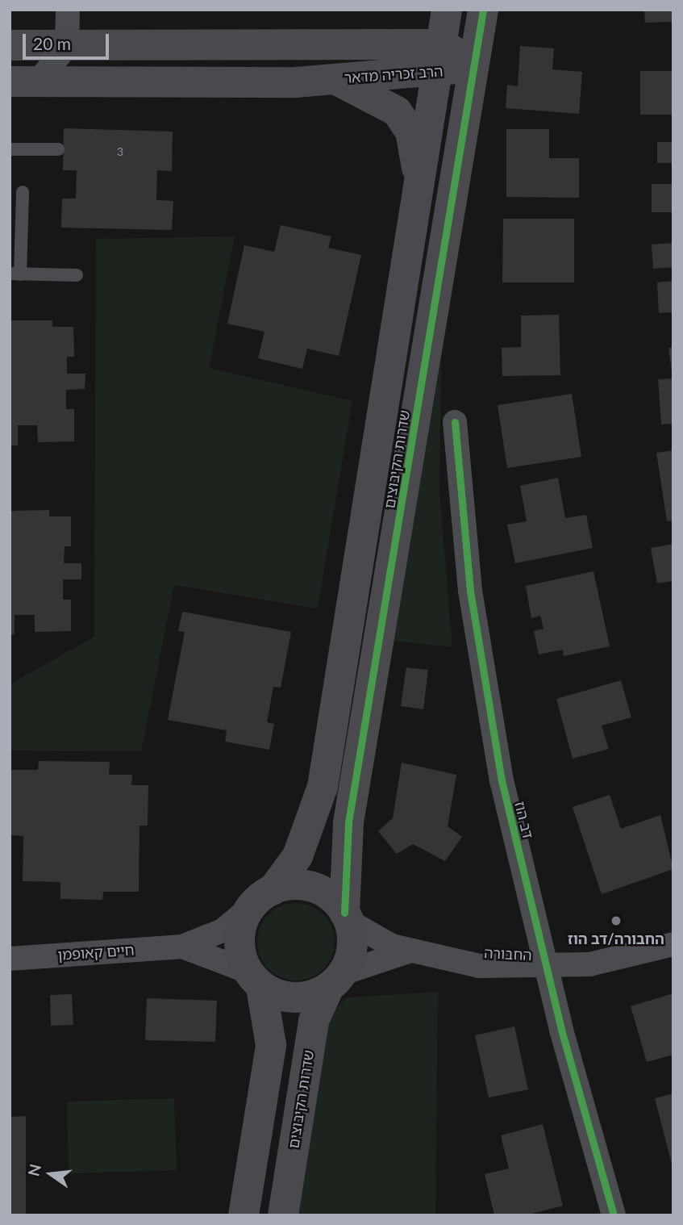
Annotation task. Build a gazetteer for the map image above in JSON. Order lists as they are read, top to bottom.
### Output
{
  "streets": {
    "street": [
      "הרב זכריה מדאר",
      "שדרות הקיבוצים",
      "דב הוז",
      "חיים קאופמן",
      "החבורה"
    ]
  },
  "crossings": [
    ["הרב זכריה מדאר", "שדרות הקיבוצים"],
    ["שדרות הקיבוצים", "חיים קאופמן"],
    ["שדרות הקיבוצים", "החבורה"],
    ["דב הוז", "החבורה"],
    ["חיים קאופמן", "החבורה"]
  ],
  "places": ["החבורה/דב הוז"],
  "house_numbers": ["3"],
  "scale_bar": "20 m",
  "north": "left"
}
